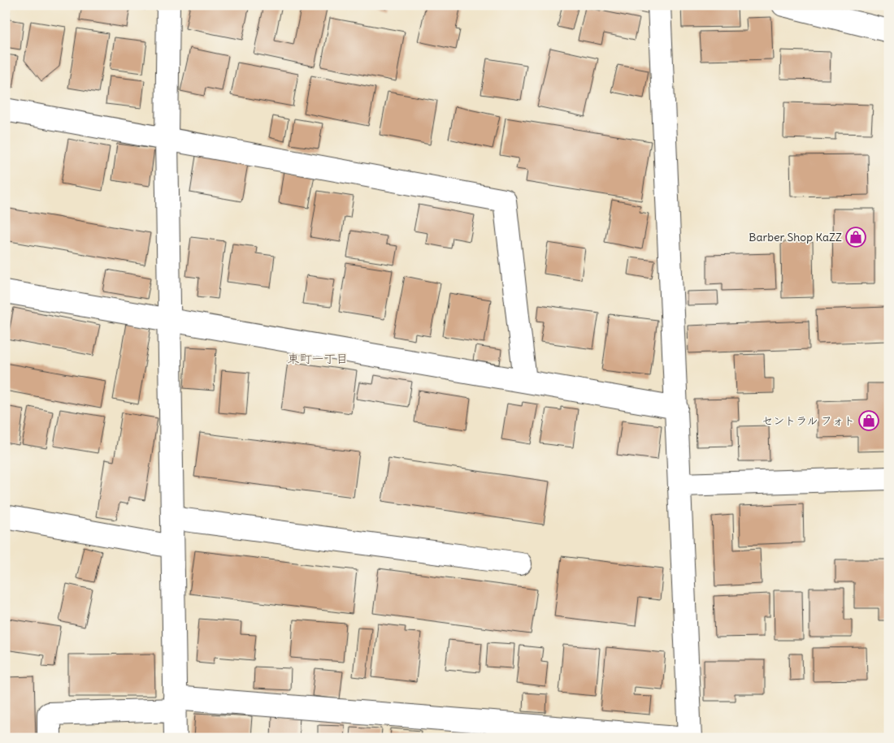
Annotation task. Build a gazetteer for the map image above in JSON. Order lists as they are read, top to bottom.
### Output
{
  "districts": ["東町一丁目"],
  "places": {
    "shop": ["Barber Shop KaZZ", "セントラル フォト"]
  }
}
